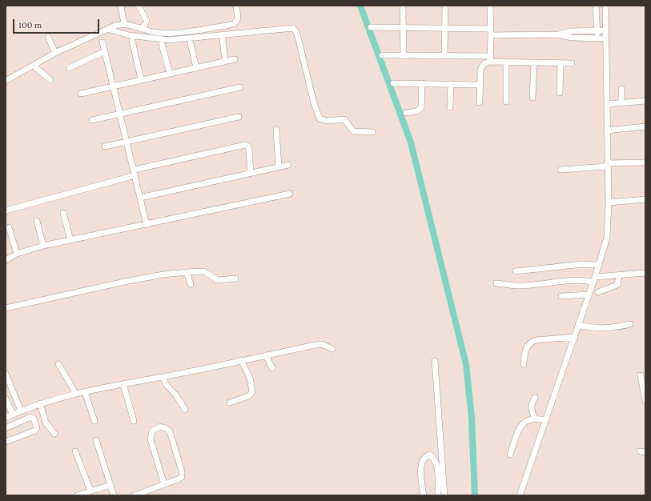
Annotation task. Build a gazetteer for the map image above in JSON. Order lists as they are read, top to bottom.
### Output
{
  "scale_bar": "100 m"
}
